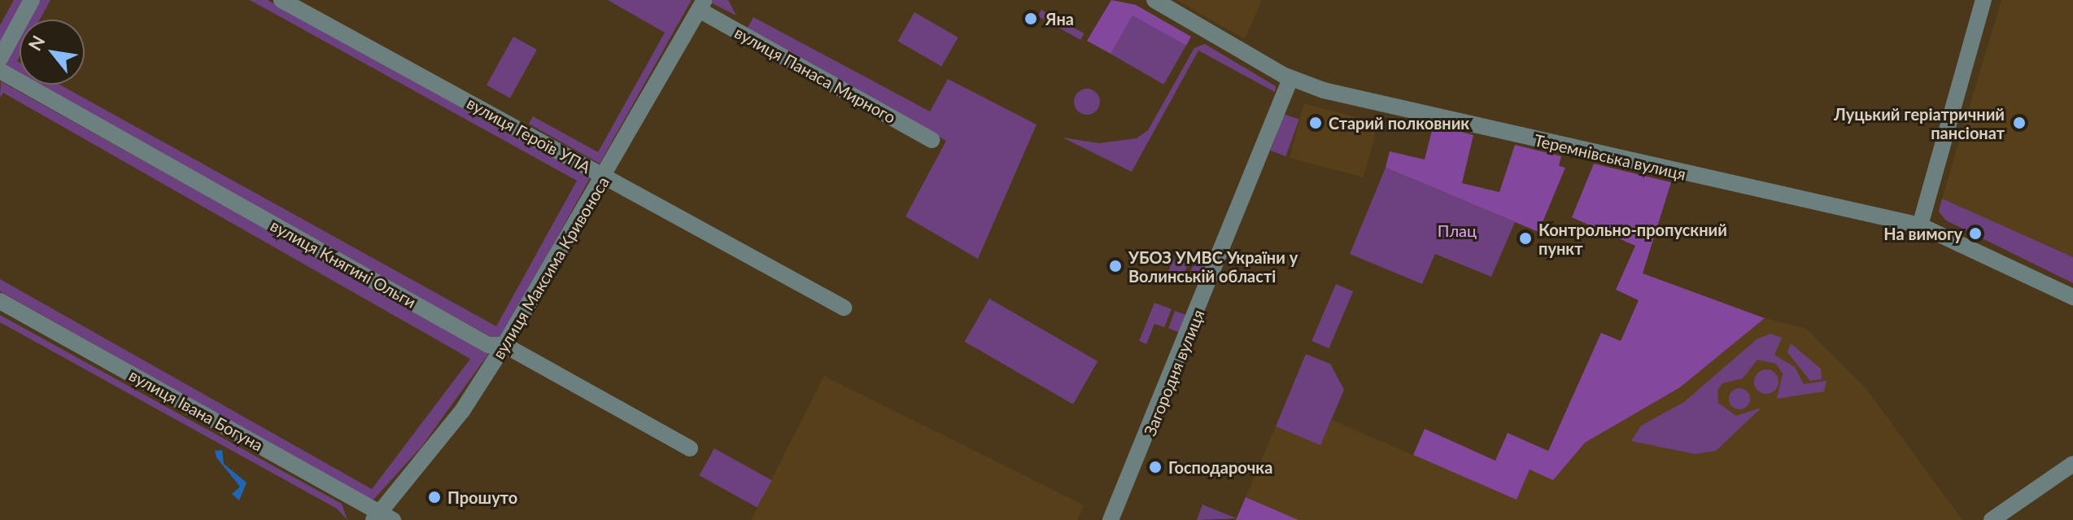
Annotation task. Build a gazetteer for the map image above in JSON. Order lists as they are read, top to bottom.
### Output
{
  "streets": {
    "street": [
      "вулиця Панаса Мирного",
      "вулиця Героїв УПА",
      "Теремнівська вулиця",
      "вулиця Княгині Ольги",
      "вулиця Максима Кривоноса",
      "Загородня вулиця",
      "вулиця Івана Богуна"
    ]
  },
  "crossings": [
    ["вулиця Панаса Мирного", "вулиця Максима Кривоноса"],
    ["вулиця Героїв УПА", "вулиця Максима Кривоноса"],
    ["Теремнівська вулиця", "Загородня вулиця"],
    ["вулиця Княгині Ольги", "вулиця Максима Кривоноса"],
    ["вулиця Максима Кривоноса", "вулиця Івана Богуна"]
  ],
  "parks": ["Плац"],
  "places": [
    "Яна",
    "Старий полковник",
    "Луцький геріатричний пансіонат",
    "На вимогу",
    "Контрольно-пропускний пункт",
    "УБОЗ УМВС України у Волинськiй області",
    "Господарочка",
    "Прошуто"
  ],
  "north": "top left"
}
